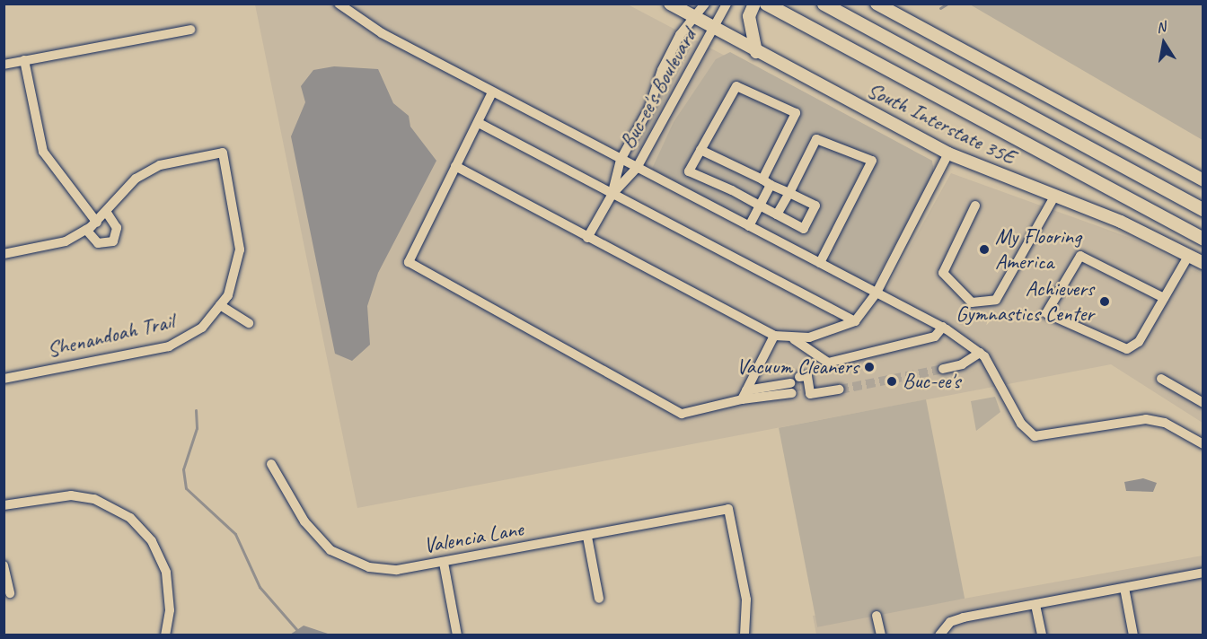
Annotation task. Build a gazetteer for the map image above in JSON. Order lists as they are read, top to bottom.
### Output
{
  "streets": {
    "main road": ["South Interstate 35E"],
    "street": ["Buc-ee's Boulevard", "Shenandoah Trail", "Valencia Lane"]
  },
  "crossings": [
    ["Buc-ee's Boulevard", "South Interstate 35E"]
  ],
  "places": [
    "My Flooring America",
    "Achievers Gymnastics Center",
    "Vacuum Cleaners",
    "Buc-ee's"
  ],
  "north": "top"
}
